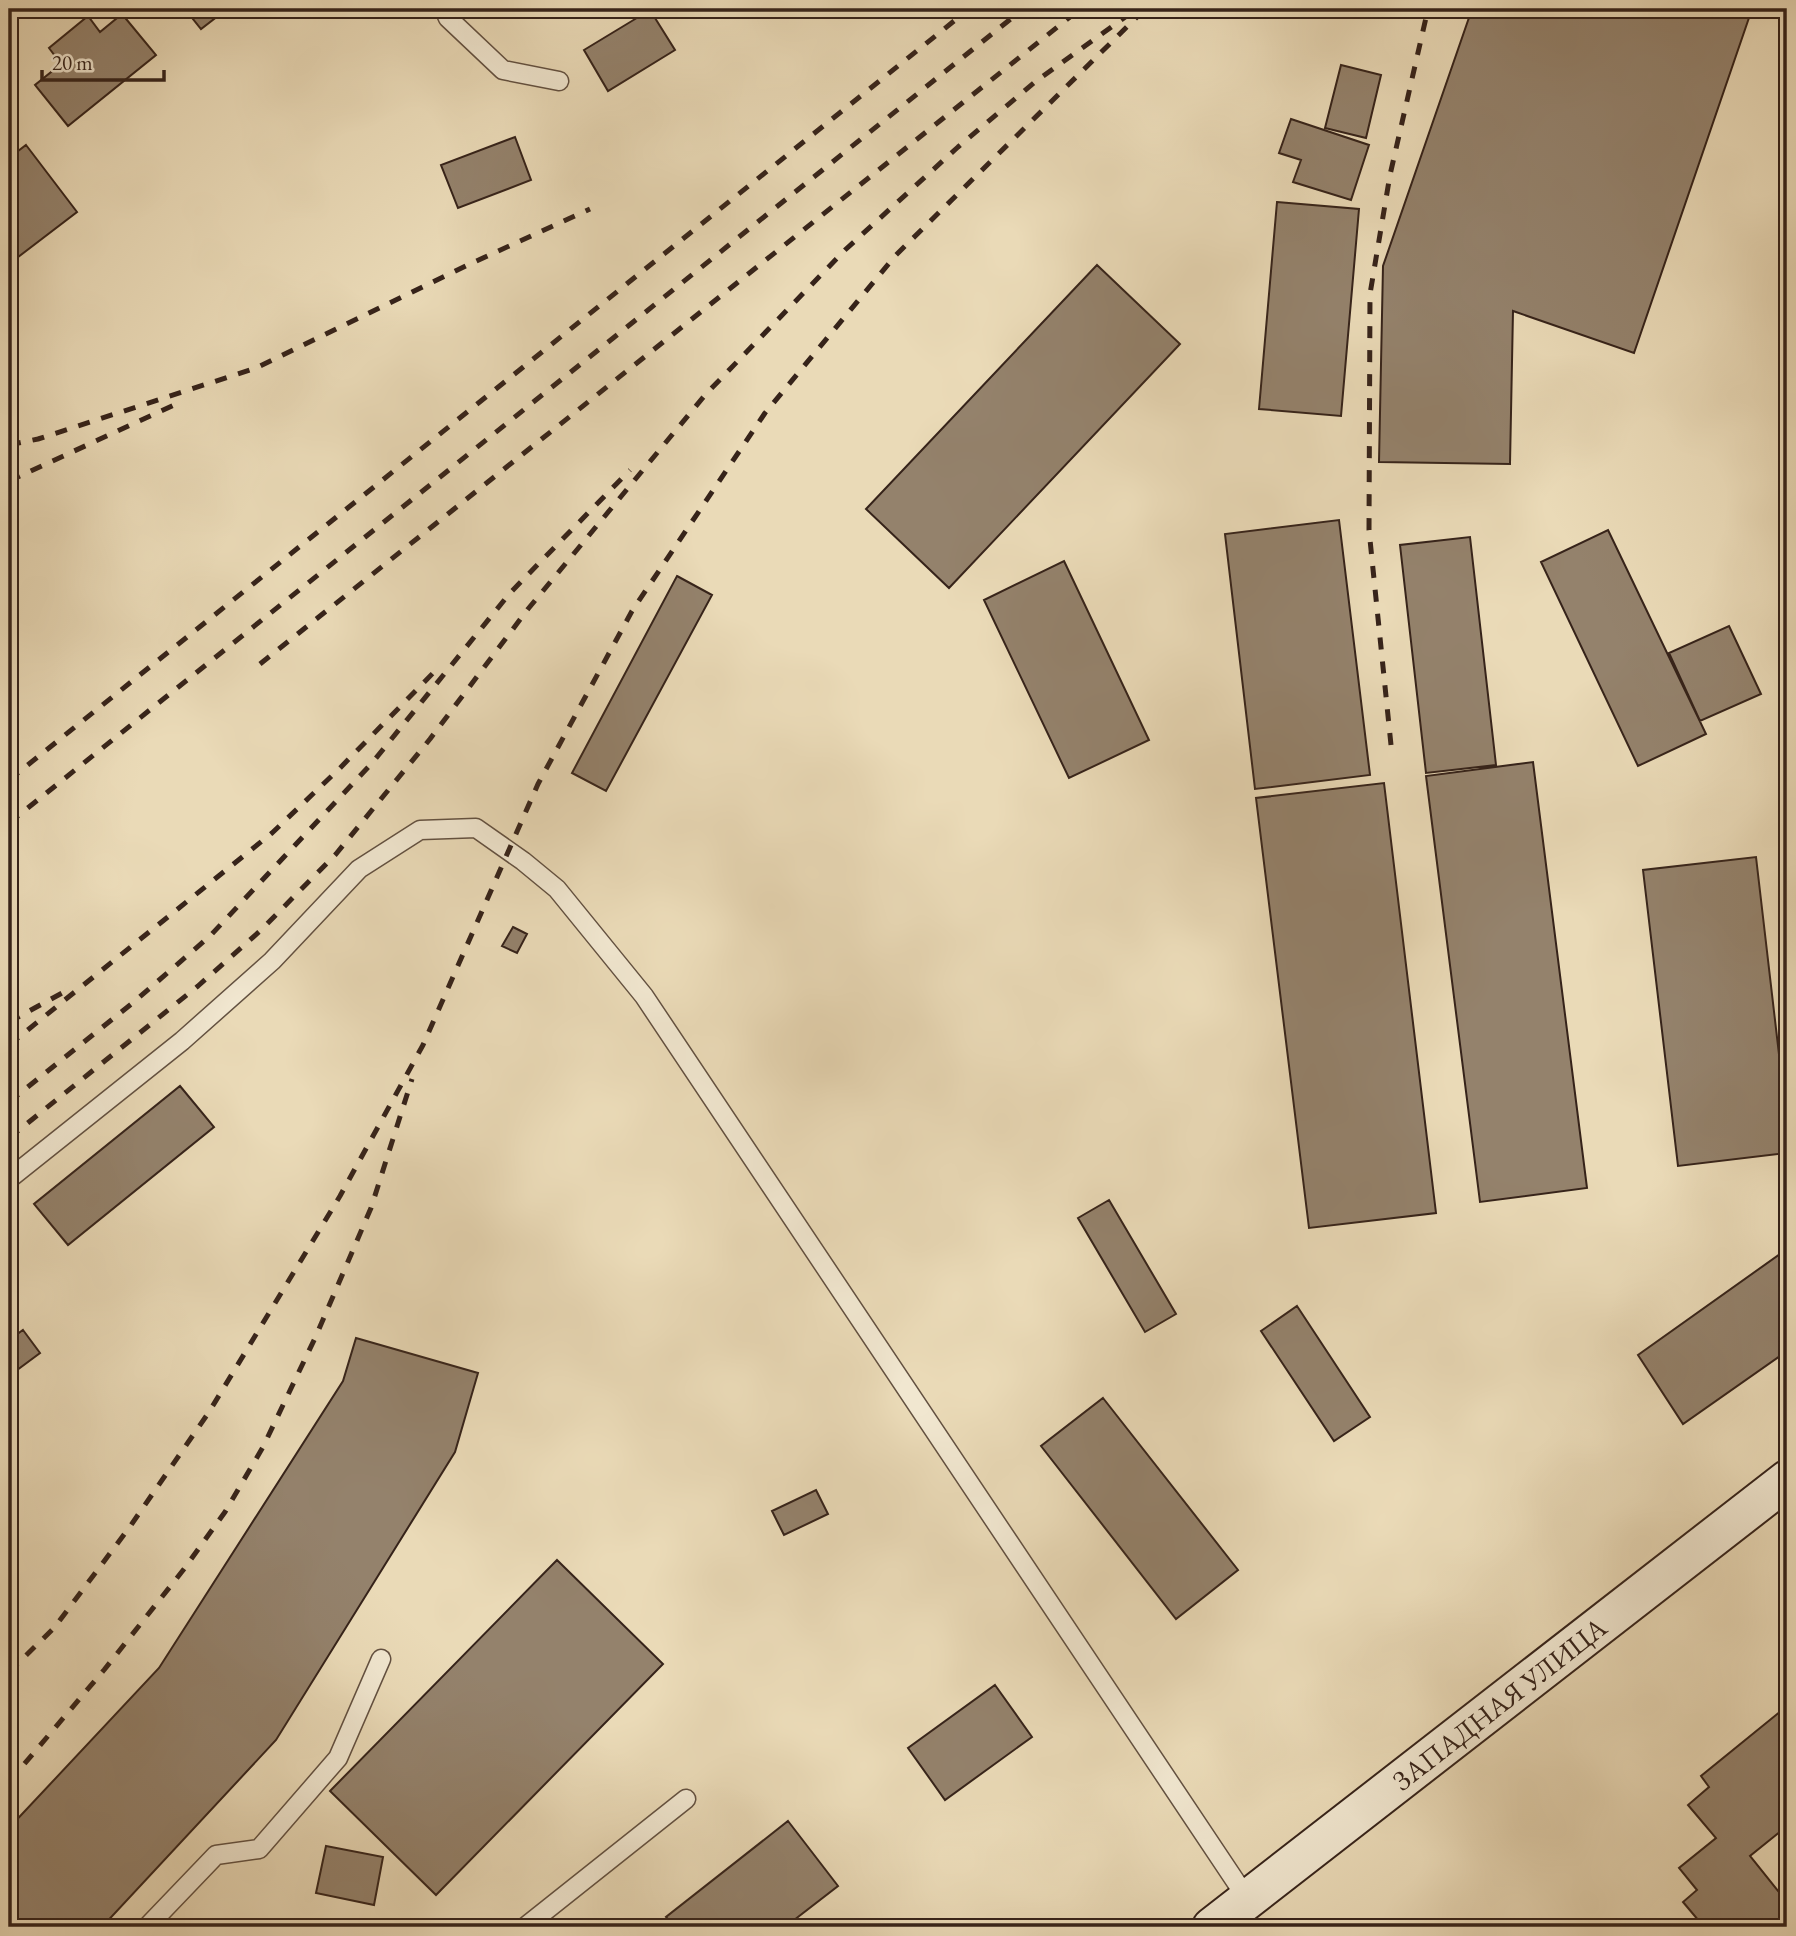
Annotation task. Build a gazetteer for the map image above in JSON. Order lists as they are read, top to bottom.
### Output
{
  "streets": {
    "main road": ["ЗАПАДНАЯ УЛИЦА"]
  },
  "scale_bar": "20 m"
}
